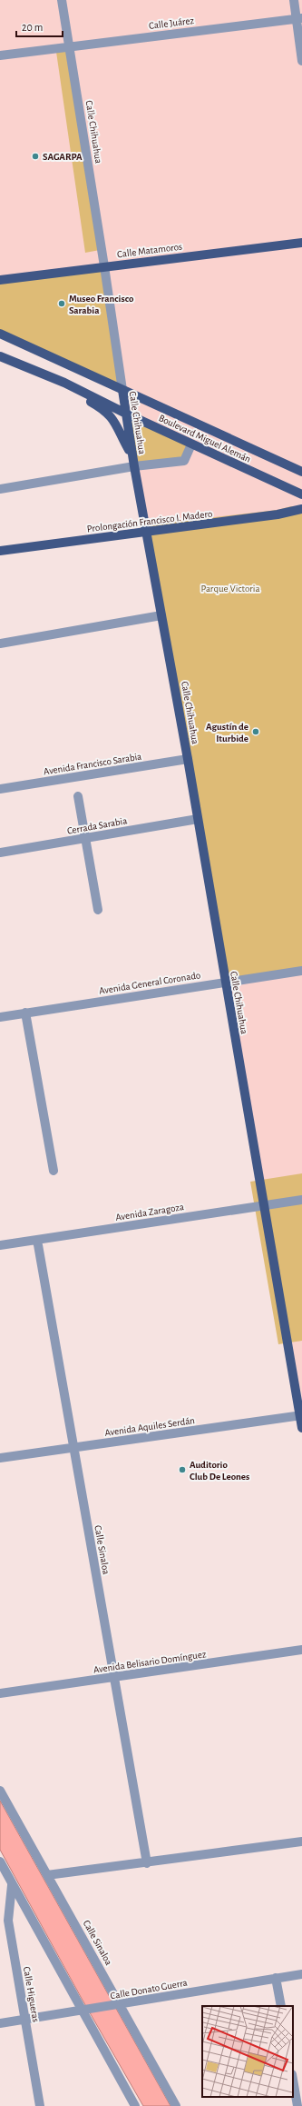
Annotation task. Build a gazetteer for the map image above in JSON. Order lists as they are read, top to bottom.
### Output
{
  "streets": {
    "main road": [
      "Calle Chihuahua",
      "Calle Matamoros",
      "Boulevard Miguel Alemán",
      "Prolongación Francisco I. Madero"
    ],
    "street": [
      "Calle Juárez",
      "Avenida Francisco Sarabia",
      "Cerrada Sarabia",
      "Avenida General Coronado",
      "Avenida Zaragoza",
      "Avenida Aquiles Serdán",
      "Calle Sinaloa",
      "Avenida Belisario Domínguez",
      "Calle Donato Guerra",
      "Calle Higueras"
    ]
  },
  "crossings": [
    ["Calle Juárez", "Calle Chihuahua"],
    ["Calle Chihuahua", "Calle Matamoros"],
    ["Calle Chihuahua", "Boulevard Miguel Alemán"],
    ["Calle Chihuahua", "Prolongación Francisco I. Madero"],
    ["Calle Chihuahua", "Avenida Francisco Sarabia"],
    ["Calle Chihuahua", "Cerrada Sarabia"],
    ["Calle Chihuahua", "Avenida General Coronado"],
    ["Calle Chihuahua", "Avenida Zaragoza"],
    ["Calle Chihuahua", "Avenida Aquiles Serdán"],
    ["Avenida Zaragoza", "Calle Sinaloa"],
    ["Avenida Aquiles Serdán", "Calle Sinaloa"],
    ["Calle Sinaloa", "Avenida Belisario Domínguez"],
    ["Calle Sinaloa", "Calle Donato Guerra"],
    ["Calle Donato Guerra", "Calle Higueras"]
  ],
  "parks": ["Parque Victoria"],
  "places": [
    "SAGARPA",
    "Museo Francisco Sarabia",
    "Agustín de Iturbide",
    "Auditorio Club De Leones"
  ],
  "scale_bar": "20 m"
}
